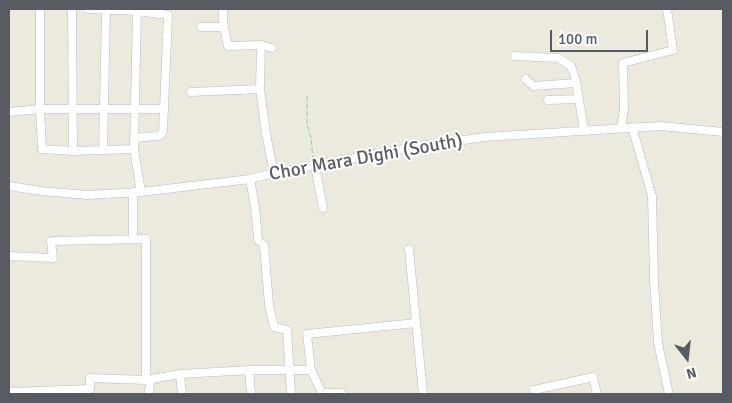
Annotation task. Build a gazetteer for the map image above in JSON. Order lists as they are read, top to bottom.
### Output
{
  "streets": {
    "street": ["Chor Mara Dighi (South)"]
  },
  "scale_bar": "100 m",
  "north": "bottom"
}
